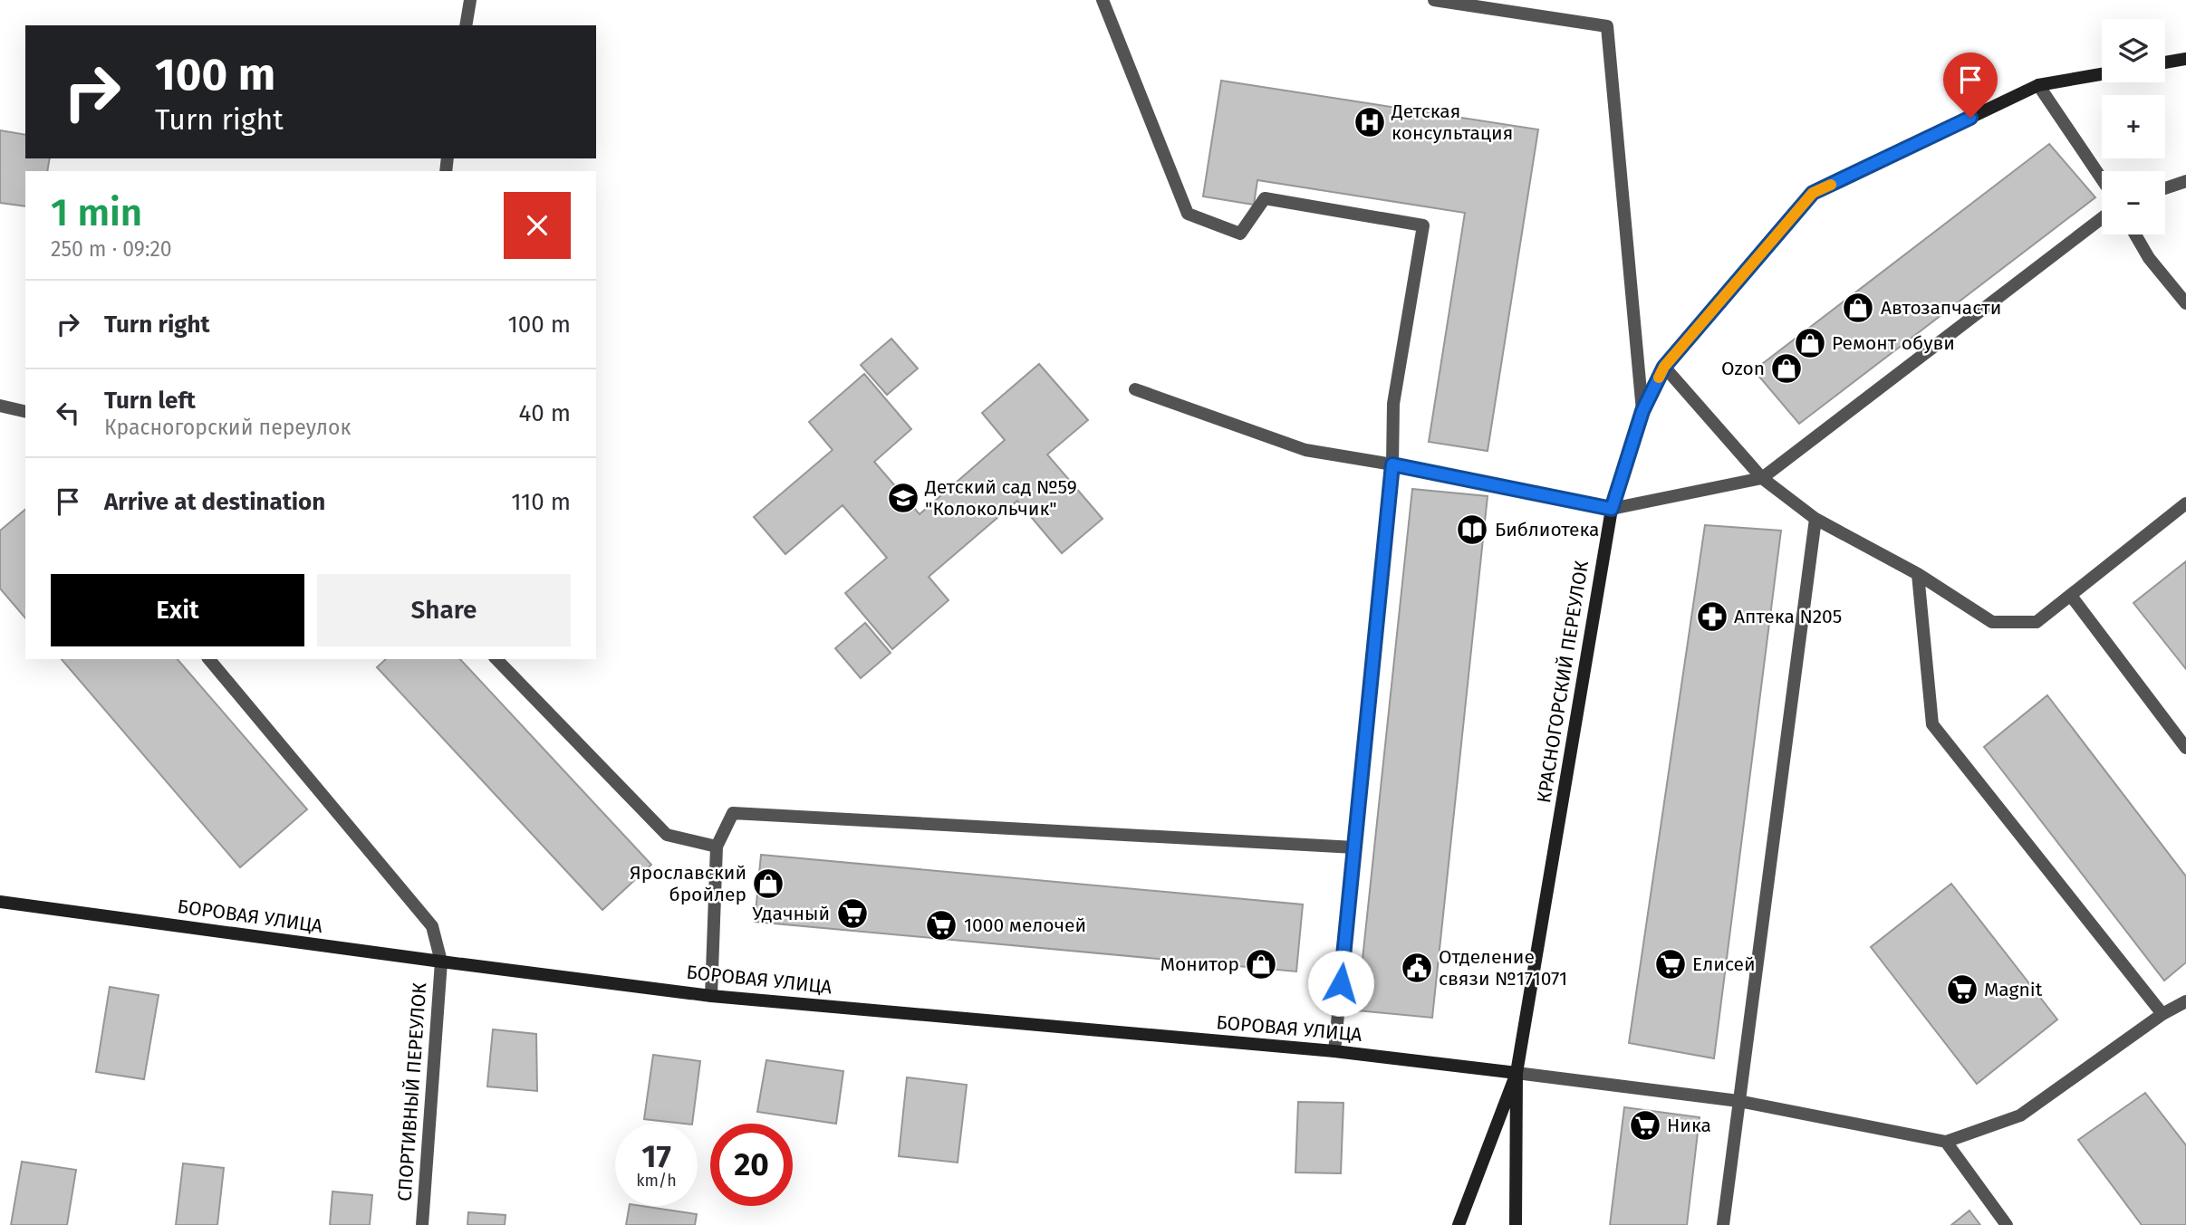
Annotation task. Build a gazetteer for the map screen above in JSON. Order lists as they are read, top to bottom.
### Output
{
  "streets": {
    "main road": ["КРАСНОГОРСКИЙ ПЕРЕУЛОК", "БОРОВАЯ УЛИЦА"],
    "street": ["СПОРТИВНЫЙ ПЕРЕУЛОК"]
  },
  "crossings": [
    ["КРАСНОГОРСКИЙ ПЕРЕУЛОК", "БОРОВАЯ УЛИЦА"],
    ["БОРОВАЯ УЛИЦА", "СПОРТИВНЫЙ ПЕРЕУЛОК"]
  ],
  "places": {
    "hospital": ["Детская консультация"],
    "shop": [
      "Автозапчасти",
      "Ремонт обуви",
      "Ozon",
      "Ярославский бройлер",
      "Монитор"
    ],
    "school or university": ["Детский сад №59 \"Колокольчик\""],
    "library": ["Библиотека"],
    "pharmacy": ["Аптека N205"],
    "supermarket": [
      "Удачный",
      "1000 мелочей",
      "Елисей",
      "Magnit",
      "Ника"
    ],
    "public building": ["Отделение связи №171071"]
  },
  "page": {
    "map_buttons": ["+", "−"],
    "turn": ["100 m", "Turn right"],
    "heading": ["1 min", "250 m · 09:20"],
    "list": [
      {
        "name": "Turn right",
        "value": "100 m"
      },
      {
        "name": "Turn left",
        "note": "Красногорский переулок",
        "value": "40 m"
      },
      {
        "name": "Arrive at destination",
        "value": "110 m"
      }
    ],
    "buttons": ["Exit", "Share"],
    "speed": "17 km/h",
    "limit": "20"
  }
}
